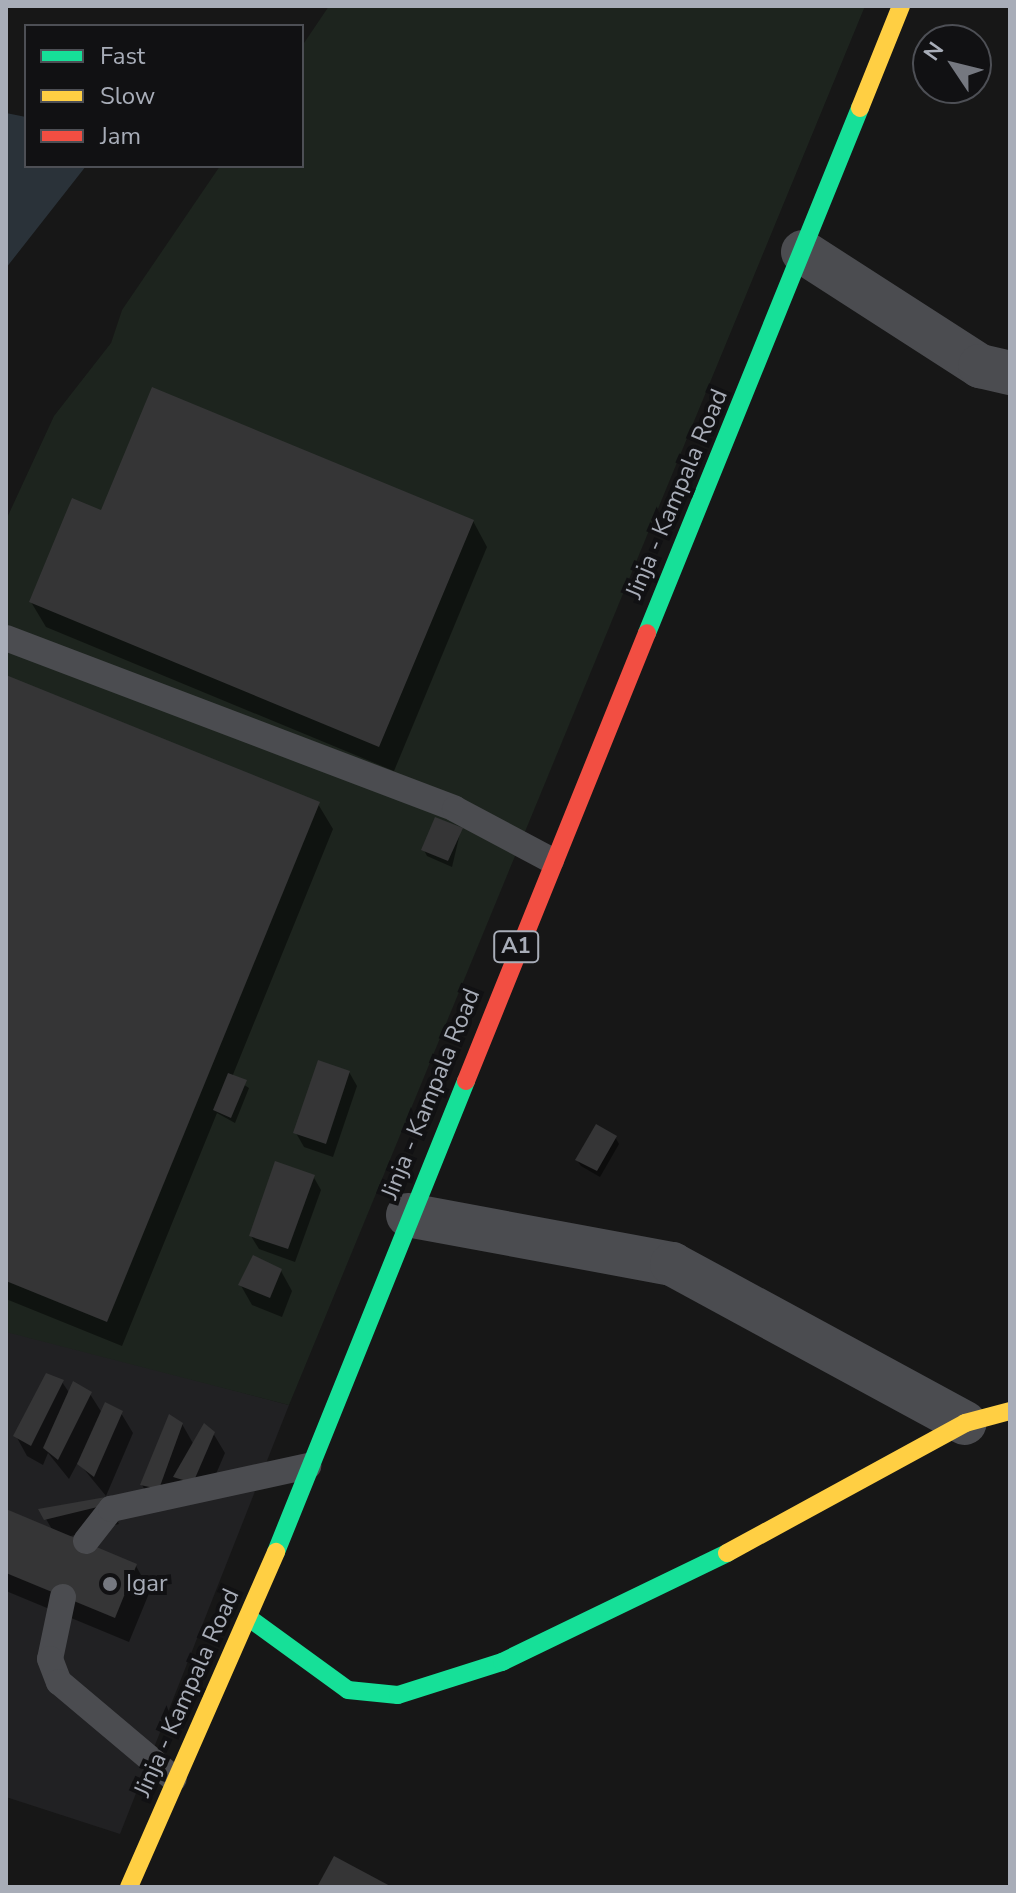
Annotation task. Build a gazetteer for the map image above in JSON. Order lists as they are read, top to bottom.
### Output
{
  "streets": {
    "main road": ["Jinja - Kampala Road", "A1"]
  },
  "places": ["Igar"],
  "legend": ["Fast", "Slow", "Jam"],
  "north": "top left"
}
